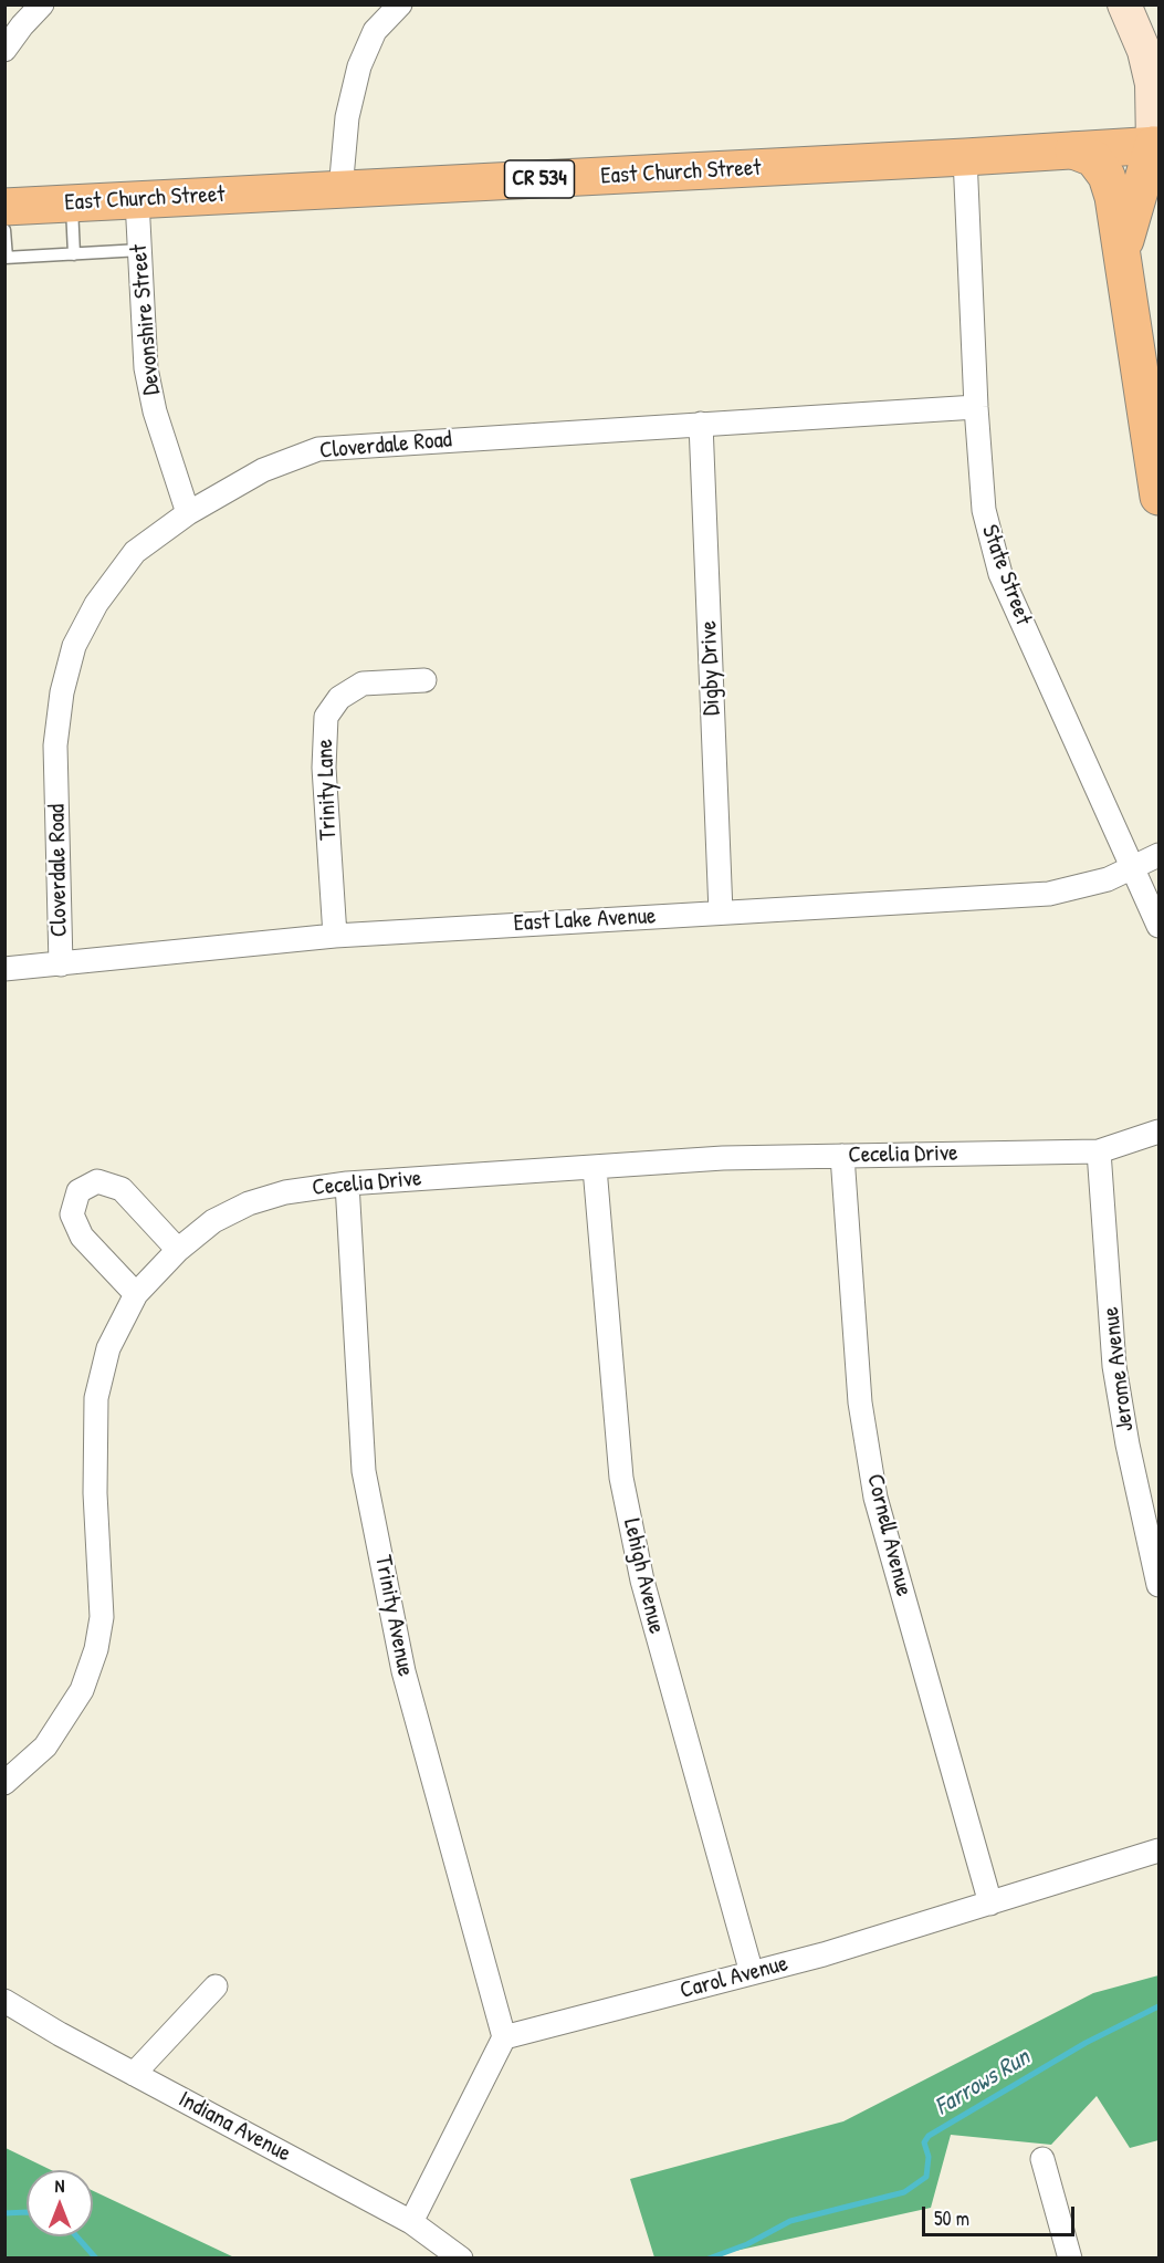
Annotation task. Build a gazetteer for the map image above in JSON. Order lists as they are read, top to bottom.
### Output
{
  "streets": {
    "main road": ["East Church Street", "CR 534"],
    "street": [
      "Devonshire Street",
      "Cloverdale Road",
      "State Street",
      "Digby Drive",
      "Trinity Lane",
      "East Lake Avenue",
      "Cecelia Drive",
      "Jerome Avenue",
      "Cornell Avenue",
      "Lehigh Avenue",
      "Trinity Avenue",
      "Carol Avenue",
      "Indiana Avenue"
    ]
  },
  "crossings": [
    ["East Church Street", "Devonshire Street"],
    ["East Church Street", "State Street"],
    ["Devonshire Street", "Cloverdale Road"],
    ["Cloverdale Road", "State Street"],
    ["Cloverdale Road", "Digby Drive"],
    ["Cloverdale Road", "East Lake Avenue"],
    ["State Street", "East Lake Avenue"],
    ["Digby Drive", "East Lake Avenue"],
    ["Trinity Lane", "East Lake Avenue"],
    ["Cecelia Drive", "Jerome Avenue"],
    ["Cecelia Drive", "Cornell Avenue"],
    ["Cecelia Drive", "Lehigh Avenue"],
    ["Cecelia Drive", "Trinity Avenue"],
    ["Cornell Avenue", "Carol Avenue"],
    ["Lehigh Avenue", "Carol Avenue"],
    ["Trinity Avenue", "Carol Avenue"]
  ],
  "water": ["Farrows Run"],
  "scale_bar": "50 m",
  "north": "top"
}
